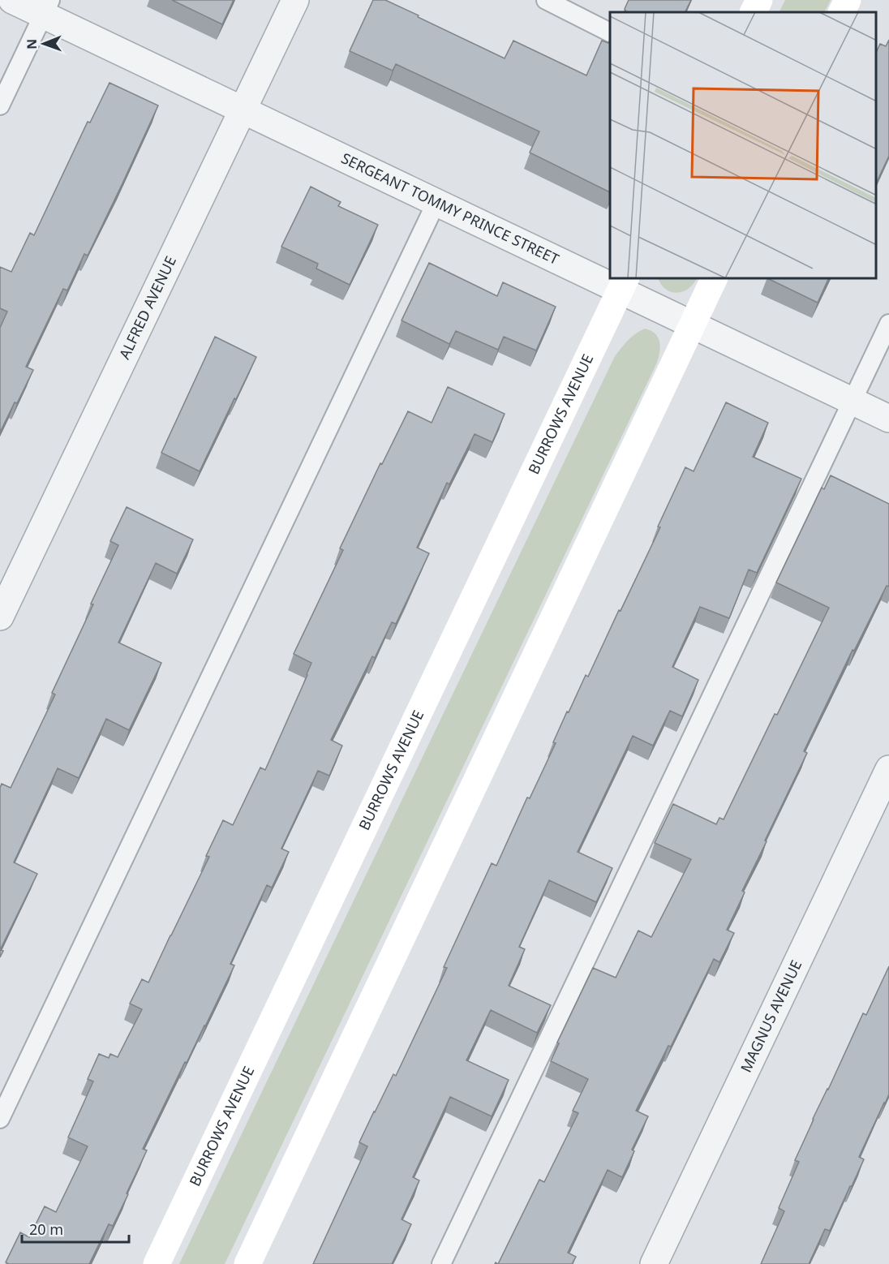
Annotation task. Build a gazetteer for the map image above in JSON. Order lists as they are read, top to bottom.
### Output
{
  "streets": {
    "street": [
      "SERGEANT TOMMY PRINCE STREET",
      "ALFRED AVENUE",
      "BURROWS AVENUE",
      "MAGNUS AVENUE"
    ]
  },
  "crossings": [
    ["SERGEANT TOMMY PRINCE STREET", "ALFRED AVENUE"],
    ["SERGEANT TOMMY PRINCE STREET", "BURROWS AVENUE"]
  ],
  "scale_bar": "20 m",
  "north": "left"
}
